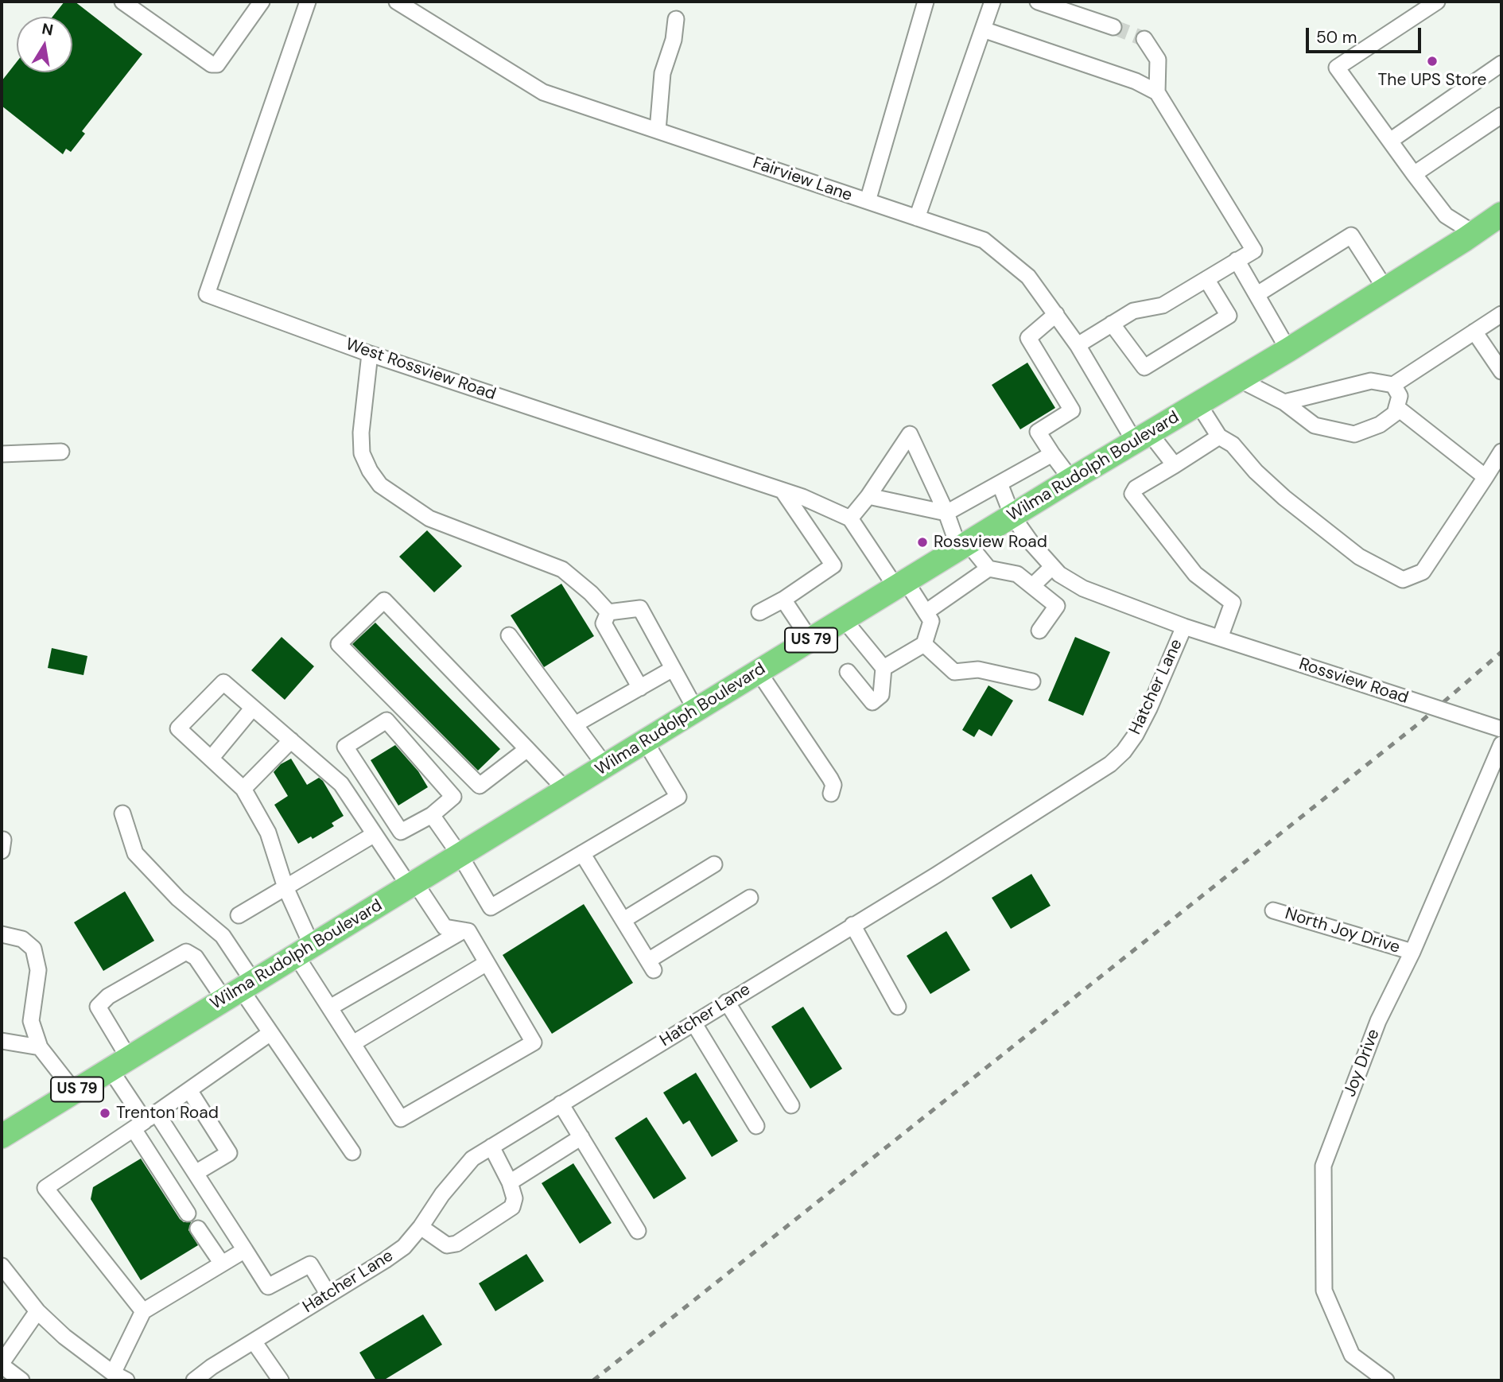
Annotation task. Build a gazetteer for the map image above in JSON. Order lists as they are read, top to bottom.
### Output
{
  "streets": {
    "highway": ["Wilma Rudolph Boulevard", "US 79"],
    "street": [
      "Fairview Lane",
      "West Rossview Road",
      "Rossview Road",
      "Hatcher Lane",
      "North Joy Drive",
      "Joy Drive"
    ]
  },
  "crossings": [
    ["Fairview Lane", "Wilma Rudolph Boulevard"],
    ["Wilma Rudolph Boulevard", "Rossview Road"],
    ["Rossview Road", "Hatcher Lane"],
    ["North Joy Drive", "Joy Drive"]
  ],
  "places": ["The UPS Store", "Rossview Road", "Trenton Road"],
  "scale_bar": "50 m",
  "north": "top"
}
